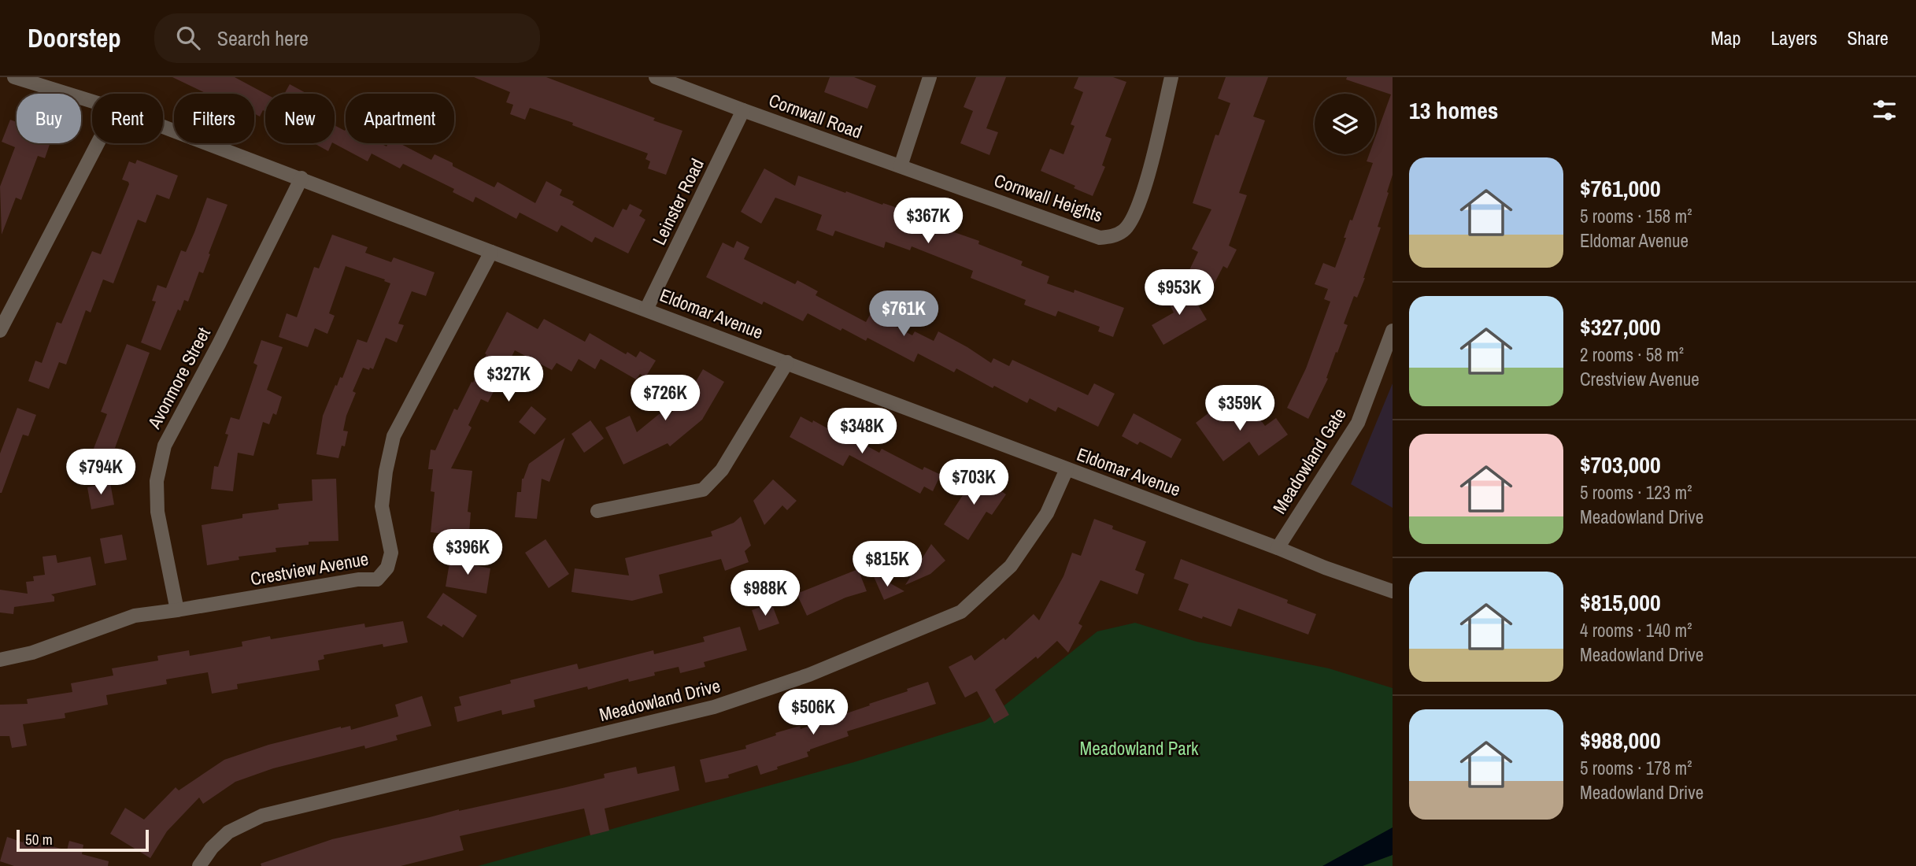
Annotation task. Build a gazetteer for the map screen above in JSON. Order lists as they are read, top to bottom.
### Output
{
  "streets": {
    "street": [
      "Cornwall Road",
      "Cornwall Heights",
      "Leinster Road",
      "Eldomar Avenue",
      "Avonmore Street",
      "Meadowland Gate",
      "Crestview Avenue",
      "Meadowland Drive"
    ]
  },
  "crossings": [
    ["Cornwall Road", "Cornwall Heights"],
    ["Cornwall Road", "Leinster Road"],
    ["Leinster Road", "Eldomar Avenue"],
    ["Eldomar Avenue", "Avonmore Street"],
    ["Eldomar Avenue", "Meadowland Gate"],
    ["Eldomar Avenue", "Crestview Avenue"],
    ["Eldomar Avenue", "Meadowland Drive"],
    ["Avonmore Street", "Crestview Avenue"]
  ],
  "parks": ["Meadowland Park"],
  "scale_bar": "50 m",
  "page": {
    "header": "Doorstep",
    "search": "Search here",
    "nav": ["Map", "Layers", "Share"],
    "heading": "13 homes",
    "chip": [
      "Buy",
      "Rent",
      "Filters",
      "New",
      "Apartment"
    ],
    "list": [
      {
        "name": "$761,000",
        "note": "5 rooms · 158 m² · Eldomar Avenue"
      },
      {
        "name": "$327,000",
        "note": "2 rooms · 58 m² · Crestview Avenue"
      },
      {
        "name": "$703,000",
        "note": "5 rooms · 123 m² · Meadowland Drive"
      },
      {
        "name": "$815,000",
        "note": "4 rooms · 140 m² · Meadowland Drive"
      },
      {
        "name": "$988,000",
        "note": "5 rooms · 178 m² · Meadowland Drive"
      }
    ],
    "price": [
      "$367K",
      "$953K",
      "$761K",
      "$327K",
      "$726K",
      "$359K",
      "$348K",
      "$794K",
      "$703K",
      "$396K",
      "$815K",
      "$988K",
      "$506K"
    ],
    "scale": "50 m"
  }
}
